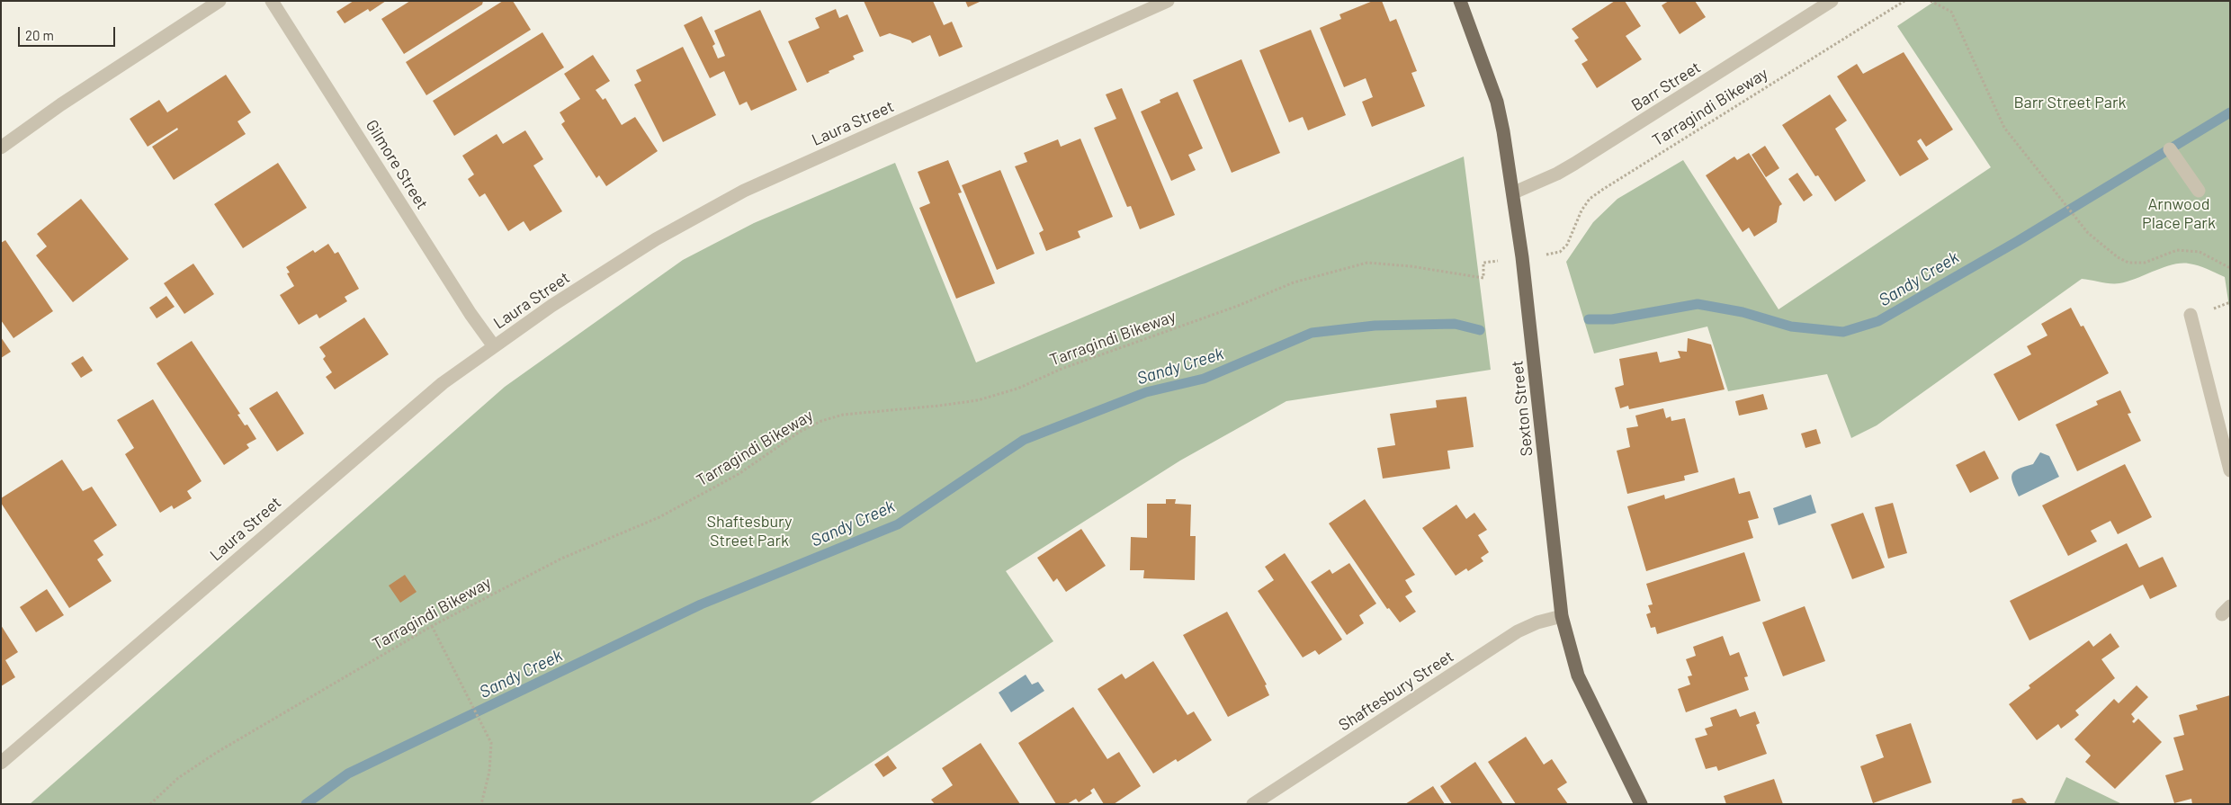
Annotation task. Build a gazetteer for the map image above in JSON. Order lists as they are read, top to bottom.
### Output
{
  "streets": {
    "main road": ["Sexton Street"],
    "street": [
      "Barr Street",
      "Laura Street",
      "Gilmore Street",
      "Shaftesbury Street"
    ],
    "path": ["Tarragindi Bikeway"]
  },
  "crossings": [
    ["Barr Street", "Sexton Street"],
    ["Laura Street", "Gilmore Street"],
    ["Sexton Street", "Shaftesbury Street"]
  ],
  "water": ["Sandy Creek"],
  "parks": ["Barr Street Park", "Arnwood Place Park", "Shaftesbury Street Park"],
  "scale_bar": "20 m"
}
